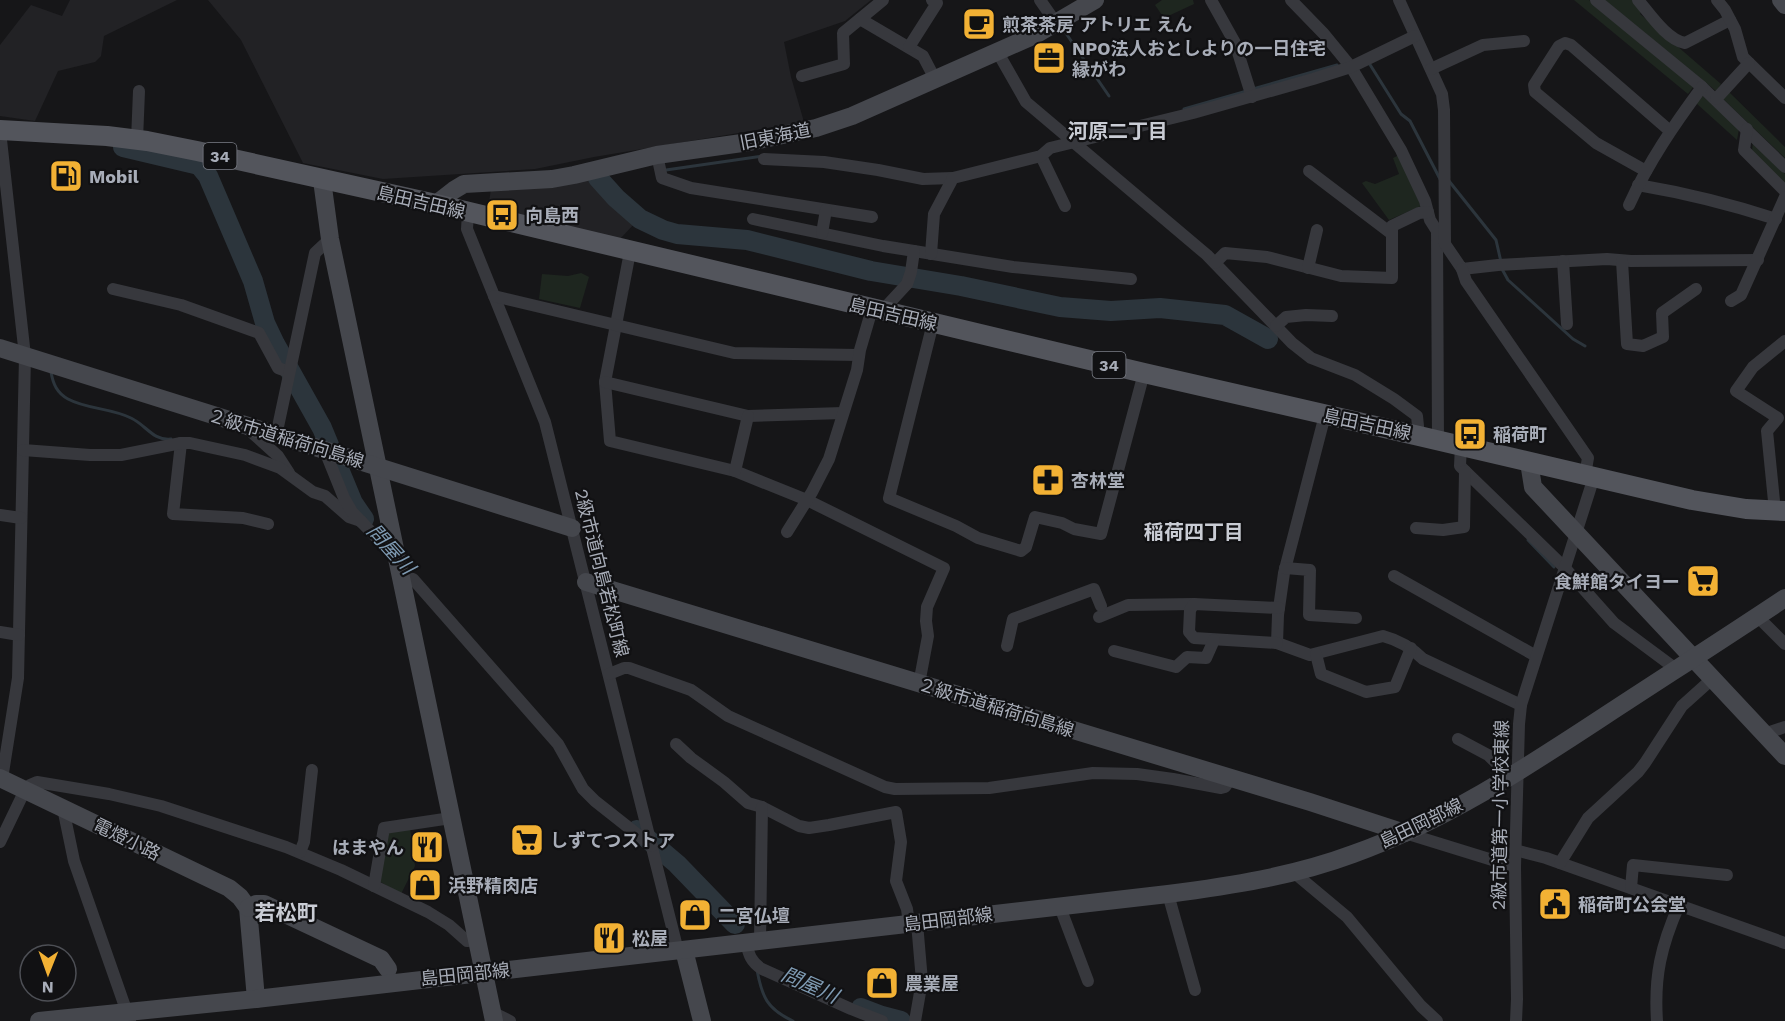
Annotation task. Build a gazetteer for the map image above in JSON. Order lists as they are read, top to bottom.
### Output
{
  "streets": {
    "main road": ["34", "島田吉田線"],
    "street": [
      "旧東海道",
      "２級市道稲荷向島線",
      "2級市道向島若松町線",
      "2級市道第一小学校東線",
      "島田岡部線",
      "電燈小路"
    ]
  },
  "crossings": [
    ["旧東海道", "島田吉田線"],
    ["島田吉田線", "2級市道向島若松町線"],
    ["島田吉田線", "2級市道第一小学校東線"],
    ["２級市道稲荷向島線", "2級市道向島若松町線"],
    ["２級市道稲荷向島線", "島田岡部線"],
    ["2級市道向島若松町線", "島田岡部線"],
    ["2級市道第一小学校東線", "島田岡部線"]
  ],
  "districts": ["河原二丁目", "稲荷四丁目", "若松町"],
  "water": ["問屋川"],
  "places": {
    "cafe": ["煎茶茶房 アトリエ えん"],
    "office": ["NPO法人おとしよりの一日住宅 縁がわ"],
    "fuel station": ["Mobil"],
    "bus stop": ["向島西", "稲荷町"],
    "pharmacy": ["杏林堂"],
    "supermarket": ["食鮮館タイヨー", "しずてつストア"],
    "restaurant": ["はまやん", "松屋"],
    "shop": ["浜野精肉店", "二宮仏壇", "農業屋"],
    "public building": ["稲荷町公会堂"]
  },
  "north": "bottom"
}
